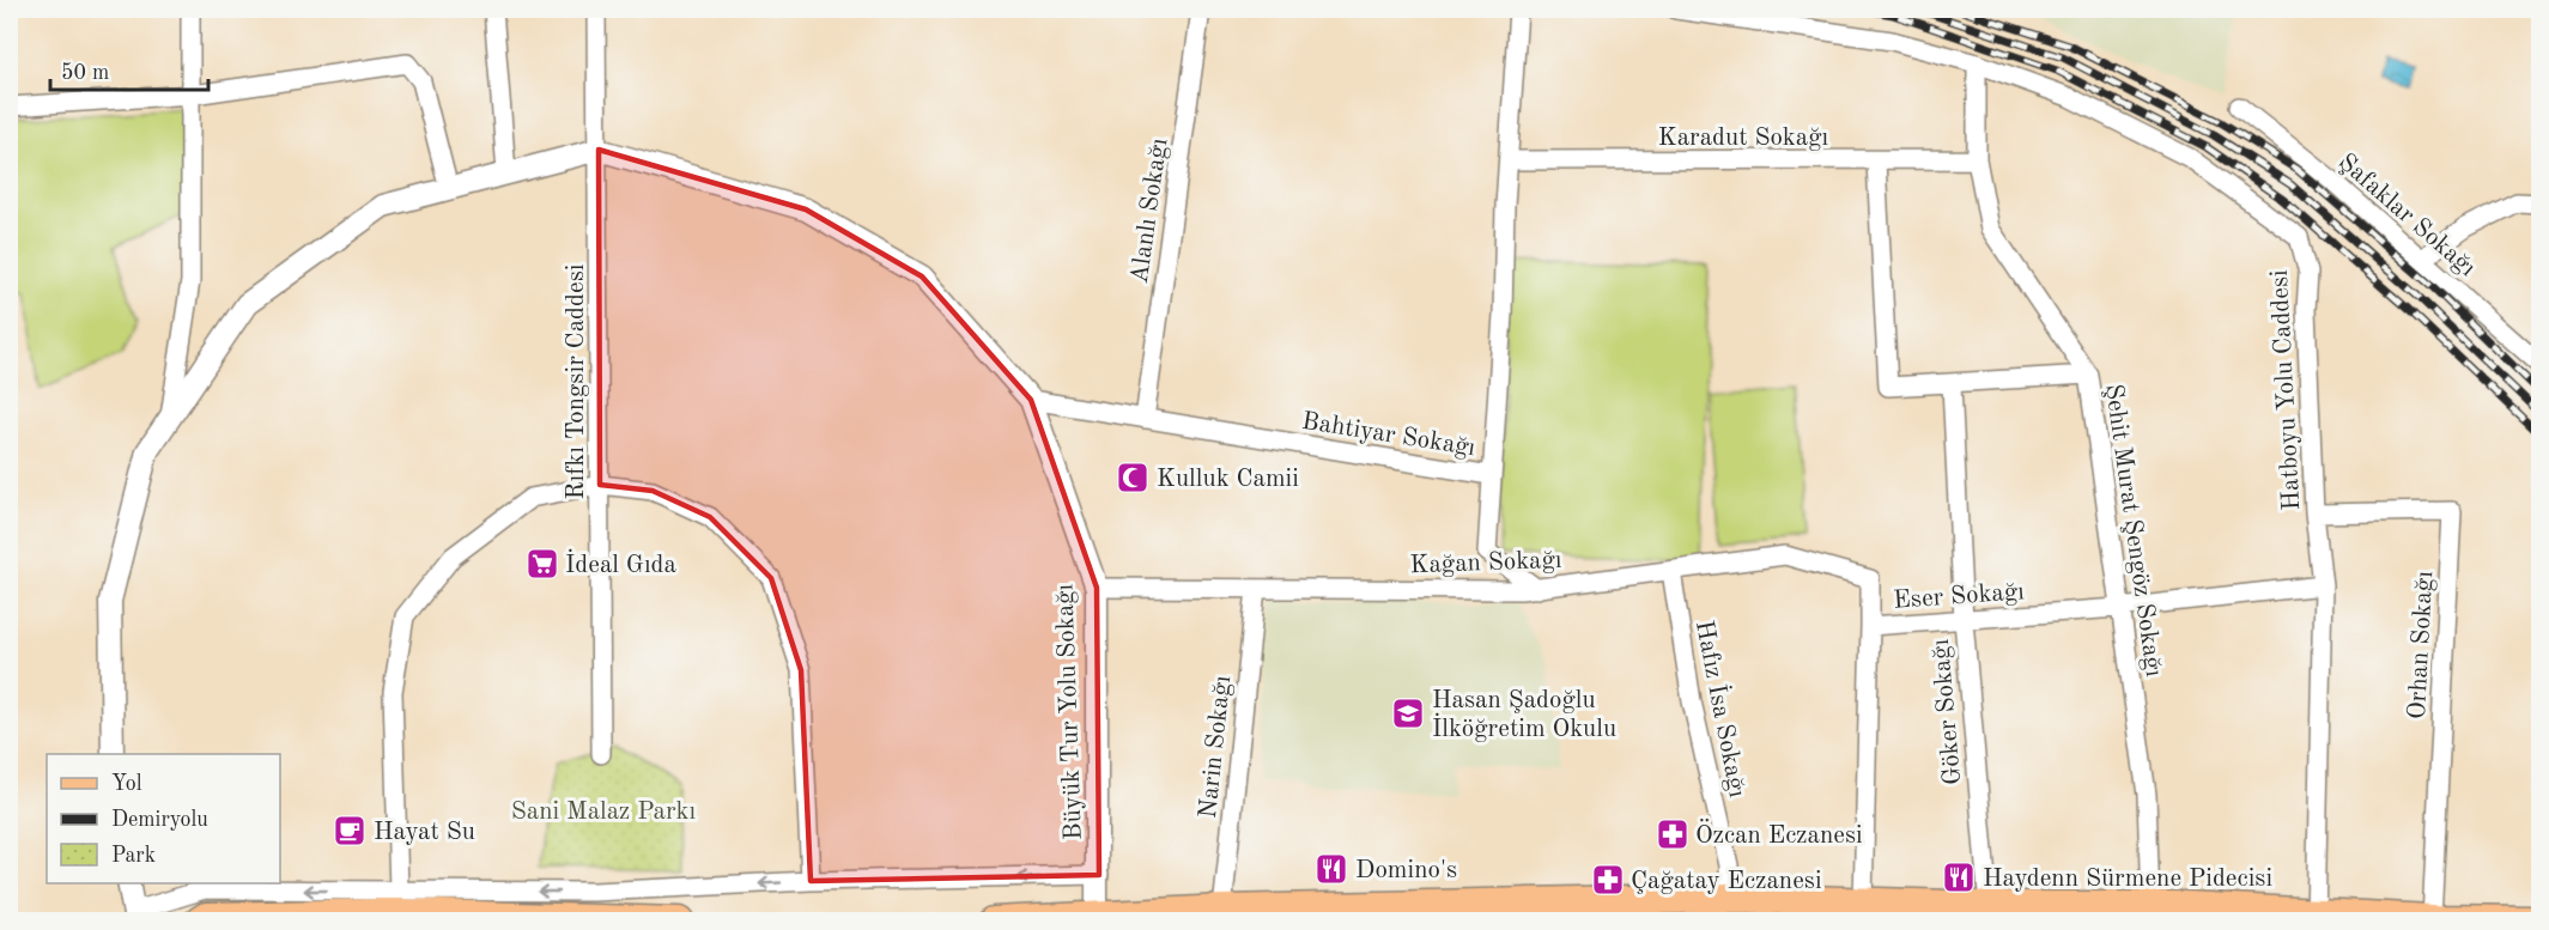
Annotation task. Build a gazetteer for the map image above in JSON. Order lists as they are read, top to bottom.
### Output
{
  "streets": {
    "street": [
      "Karadut Sokağı",
      "Alanlı Sokağı",
      "Şafaklar Sokağı",
      "Rıfkı Tongsir Caddesi",
      "Hatboyu Yolu Caddesi",
      "Bahtiyar Sokağı",
      "Şehit Murat Şengöz Sokağı",
      "Kağan Sokağı",
      "Eser Sokağı",
      "Orhan Sokağı",
      "Hafız İsa Sokağı",
      "Büyük Tur Yolu Sokağı",
      "Göker Sokağı",
      "Narin Sokağı"
    ]
  },
  "crossings": [
    ["Karadut Sokağı", "Bahtiyar Sokağı"],
    ["Karadut Sokağı", "Şehit Murat Şengöz Sokağı"],
    ["Alanlı Sokağı", "Bahtiyar Sokağı"],
    ["Rıfkı Tongsir Caddesi", "Büyük Tur Yolu Sokağı"],
    ["Hatboyu Yolu Caddesi", "Şehit Murat Şengöz Sokağı"],
    ["Hatboyu Yolu Caddesi", "Eser Sokağı"],
    ["Hatboyu Yolu Caddesi", "Orhan Sokağı"],
    ["Bahtiyar Sokağı", "Büyük Tur Yolu Sokağı"],
    ["Şehit Murat Şengöz Sokağı", "Eser Sokağı"],
    ["Kağan Sokağı", "Eser Sokağı"],
    ["Kağan Sokağı", "Hafız İsa Sokağı"],
    ["Kağan Sokağı", "Büyük Tur Yolu Sokağı"],
    ["Kağan Sokağı", "Narin Sokağı"],
    ["Eser Sokağı", "Göker Sokağı"]
  ],
  "parks": ["Sani Malaz Parkı"],
  "places": {
    "mosque": ["Kulluk Camii"],
    "supermarket": ["İdeal Gıda"],
    "school or university": ["Hasan Şadoğlu İlköğretim Okulu"],
    "cafe": ["Hayat Su"],
    "pharmacy": ["Özcan Eczanesi", "Çağatay Eczanesi"],
    "restaurant": ["Domino's", "Haydenn Sürmene Pidecisi"]
  },
  "legend": ["Yol", "Demiryolu", "Park"],
  "scale_bar": "50 m"
}
